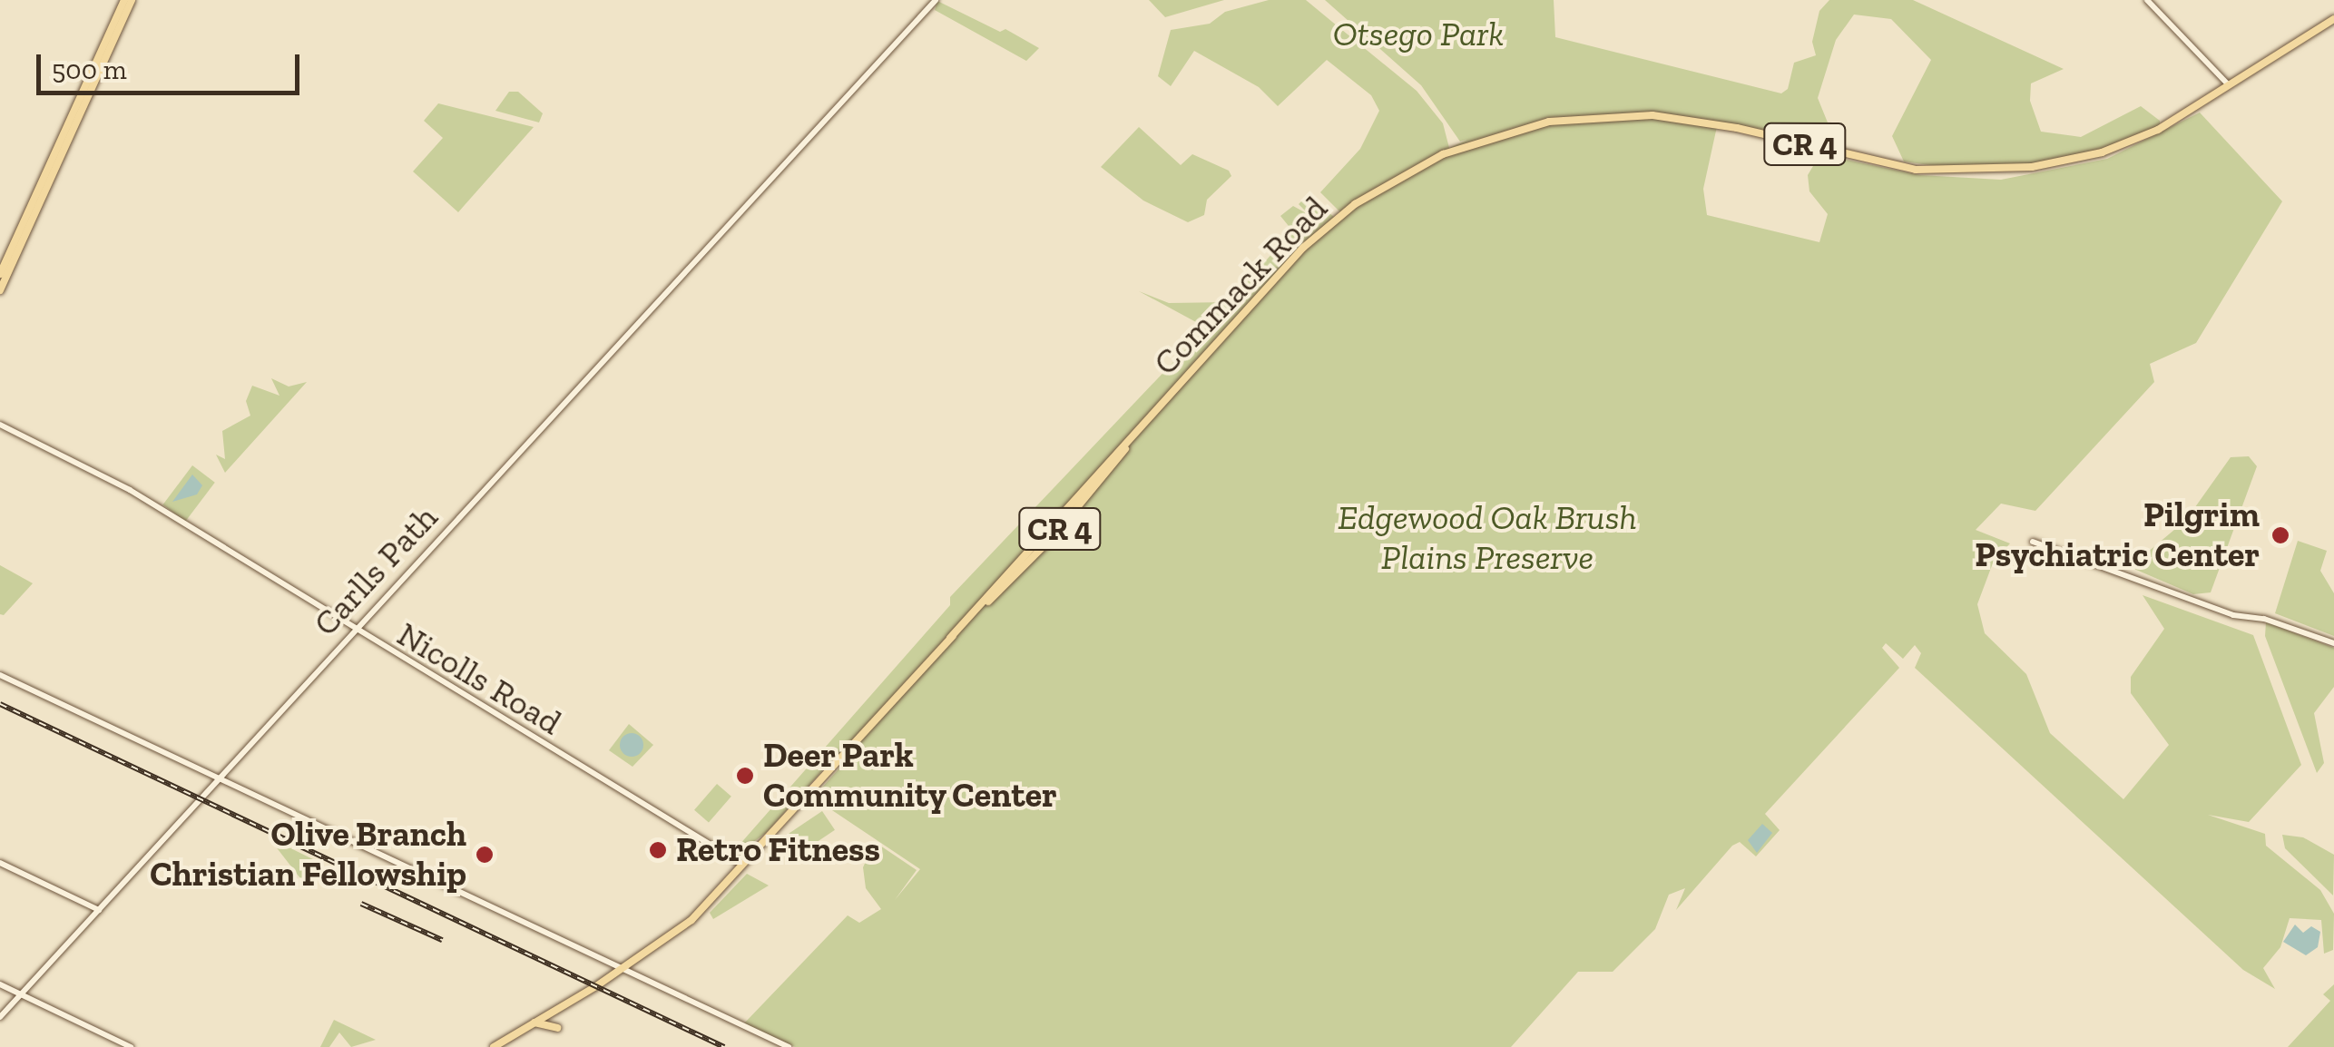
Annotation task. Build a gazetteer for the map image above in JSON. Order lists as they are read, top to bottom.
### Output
{
  "streets": {
    "main road": ["CR 4", "Commack Road"],
    "street": ["Carlls Path", "Nicolls Road"]
  },
  "crossings": [
    ["Commack Road", "Nicolls Road"],
    ["Carlls Path", "Nicolls Road"]
  ],
  "parks": ["Otsego Park", "Edgewood Oak Brush Plains Preserve"],
  "places": [
    "Pilgrim Psychiatric Center",
    "Deer Park Community Center",
    "Retro Fitness",
    "Olive Branch Christian Fellowship"
  ],
  "scale_bar": "500 m"
}
